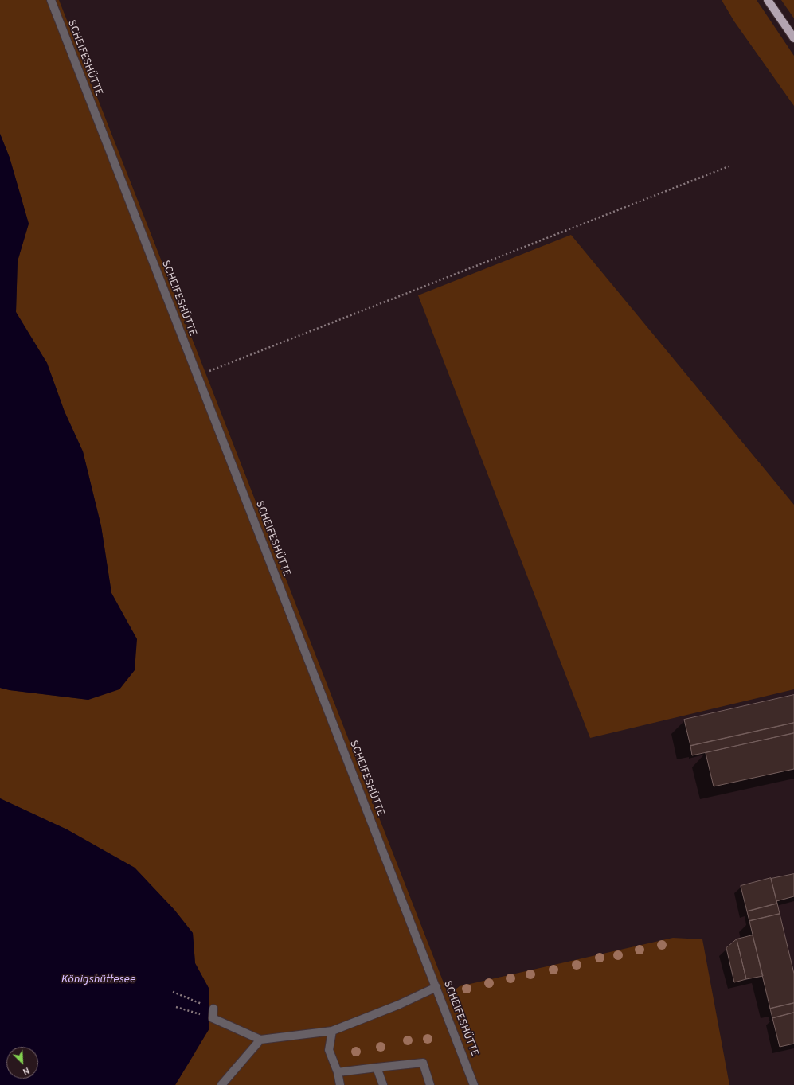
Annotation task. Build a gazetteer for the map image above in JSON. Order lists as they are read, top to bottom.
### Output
{
  "streets": {
    "street": ["SCHEIFESHÜTTE"]
  },
  "water": ["Königshüttesee"],
  "north": "bottom right"
}
